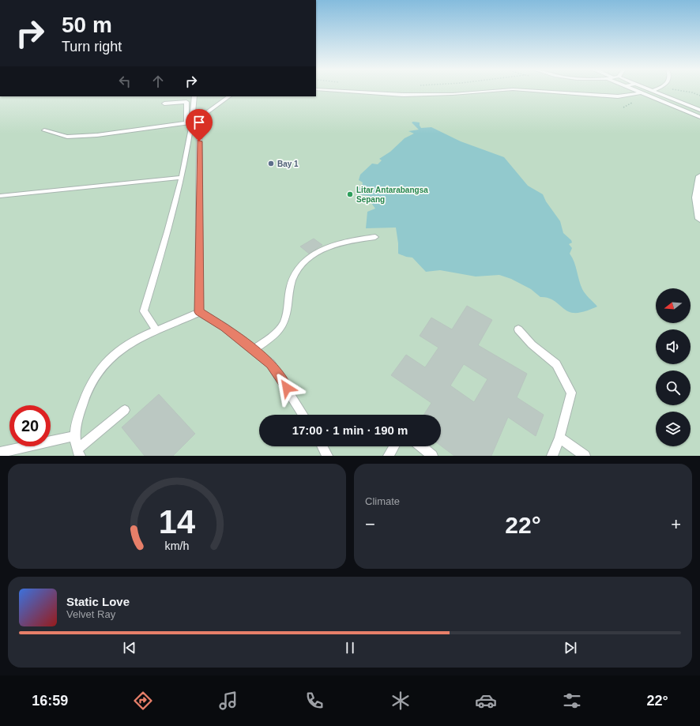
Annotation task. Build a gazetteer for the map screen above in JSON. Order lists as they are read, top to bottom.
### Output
{
  "places": ["Bay 1", "Litar Antarabangsa Sepang"],
  "north": "left",
  "page": {
    "turn": ["50 m", "Turn right"],
    "limit": "20",
    "trip": "17:00 · 1 min · 190 m",
    "tile": "Climate",
    "heat": ["−", "22°", "+"],
    "song": ["Static Love", "Velvet Ray"],
    "tabs": ["16:59", "22°"],
    "gauge": ["14", "km/h"]
  }
}
